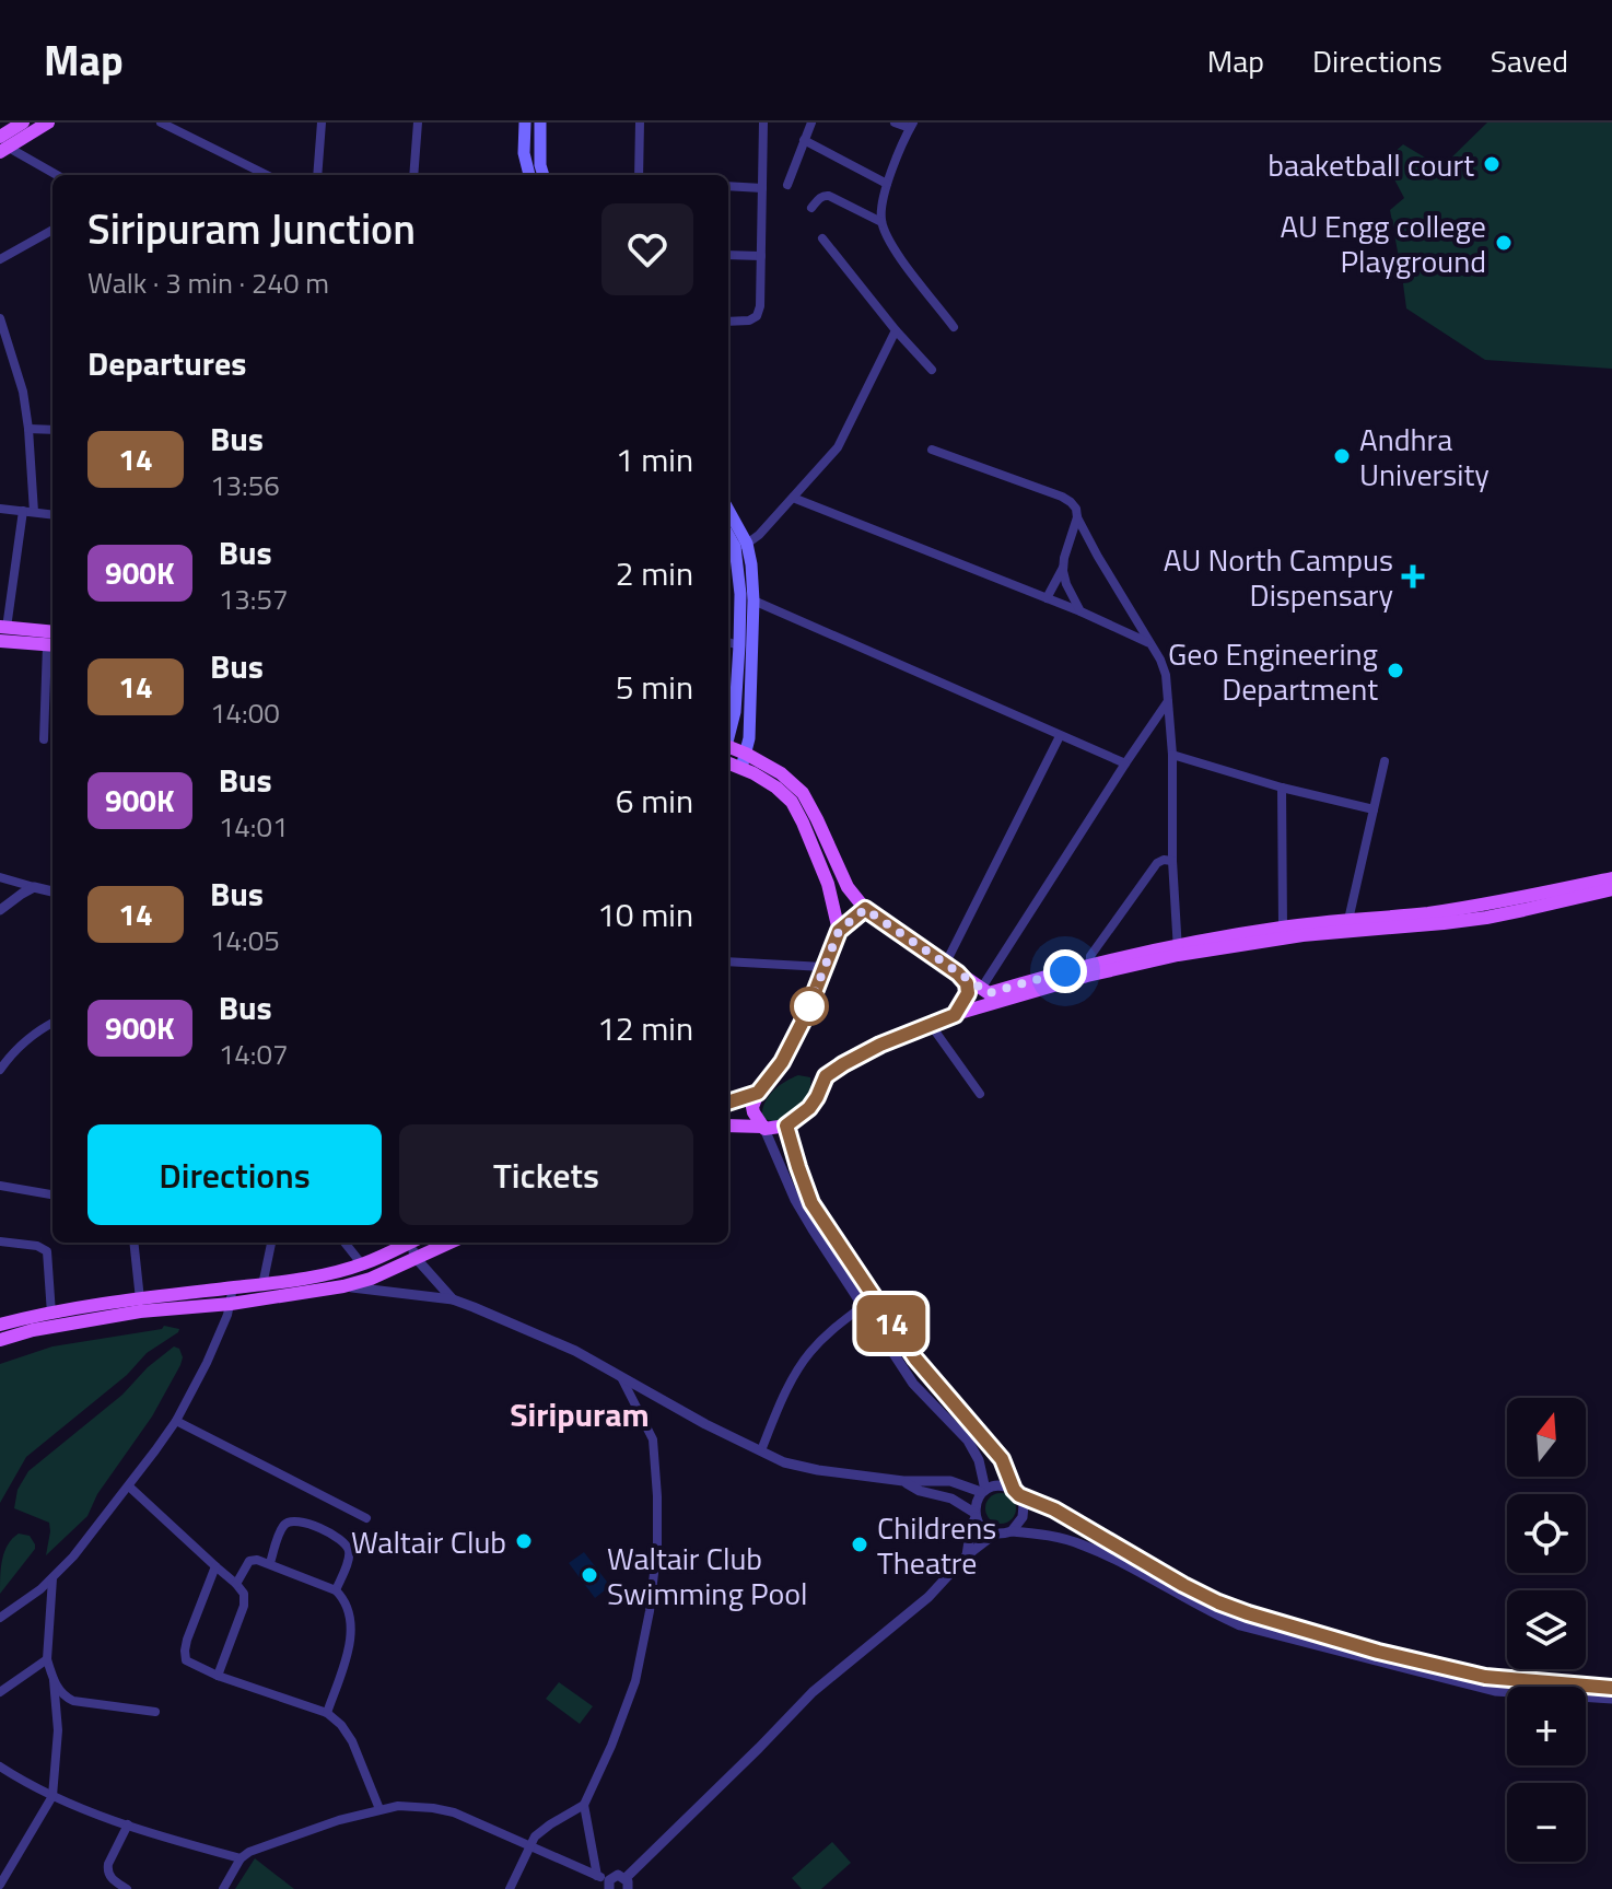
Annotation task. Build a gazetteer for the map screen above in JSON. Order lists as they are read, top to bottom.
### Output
{
  "districts": ["Siripuram"],
  "places": {
    "other": [
      "baaketball court",
      "AU Engg college Playground",
      "Andhra University",
      "Geo Engineering Department",
      "Waltair Club",
      "Childrens Theatre",
      "Waltair Club Swimming Pool"
    ],
    "health": ["AU North Campus Dispensary"]
  },
  "lines": ["bus line 14"],
  "north": "top",
  "page": {
    "header": "Map",
    "nav": ["Map", "Directions", "Saved"],
    "on_map": "14",
    "heading": [
      ["Siripuram Junction", "Walk · 3 min · 240 m"],
      "Departures"
    ],
    "list": [
      {
        "mark": "14",
        "name": "Bus",
        "note": "13:56",
        "value": "1 min"
      },
      {
        "mark": "900K",
        "name": "Bus",
        "note": "13:57",
        "value": "2 min"
      },
      {
        "mark": "14",
        "name": "Bus",
        "note": "14:00",
        "value": "5 min"
      },
      {
        "mark": "900K",
        "name": "Bus",
        "note": "14:01",
        "value": "6 min"
      },
      {
        "mark": "14",
        "name": "Bus",
        "note": "14:05",
        "value": "10 min"
      },
      {
        "mark": "900K",
        "name": "Bus",
        "note": "14:07",
        "value": "12 min"
      }
    ],
    "buttons": ["Directions", "Tickets"],
    "map_buttons": ["+", "−"]
  }
}
